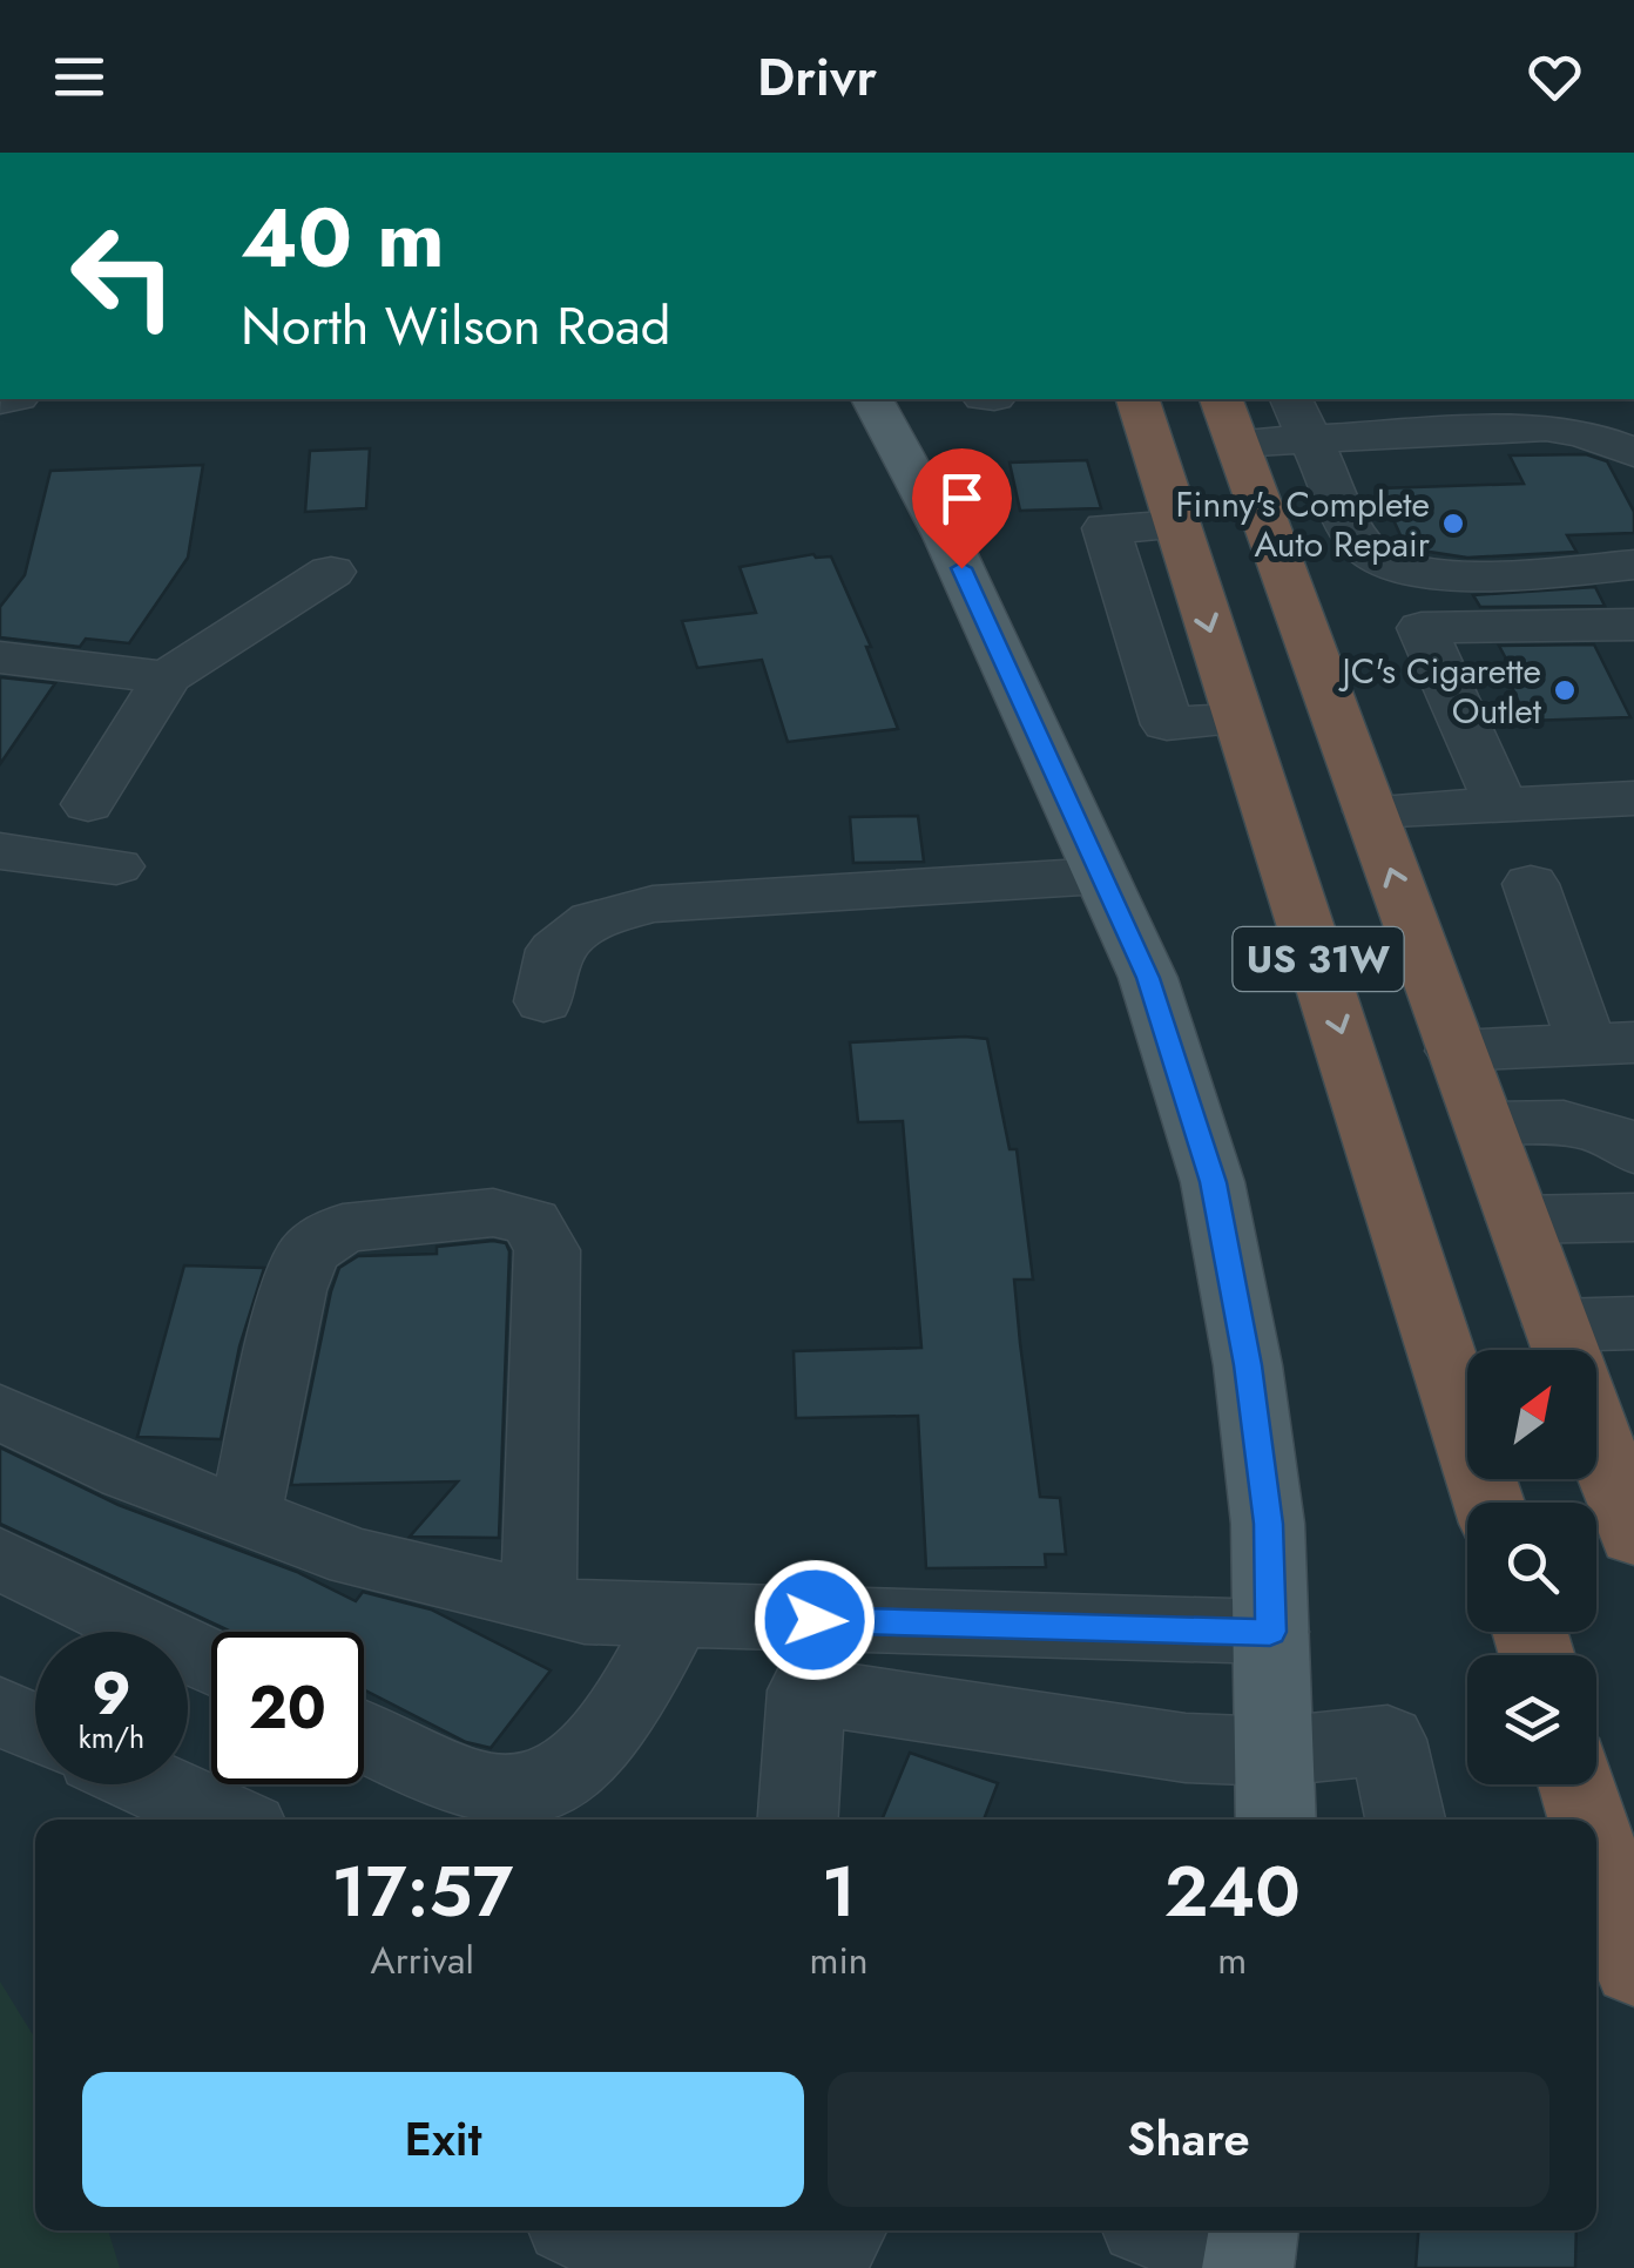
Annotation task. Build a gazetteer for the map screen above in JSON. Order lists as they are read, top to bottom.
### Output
{
  "streets": {
    "highway": ["US 31W"]
  },
  "places": ["Finny's Complete Auto Repair", "JC's Cigarette Outlet"],
  "north": "top right",
  "page": {
    "header": "Drivr",
    "turn": ["40 m", "North Wilson Road"],
    "speed": "9 km/h",
    "limit": "20",
    "eta": [
      "17:57",
      "Arrival",
      "1",
      "min",
      "240",
      "m"
    ],
    "buttons": ["Exit", "Share"]
  }
}
